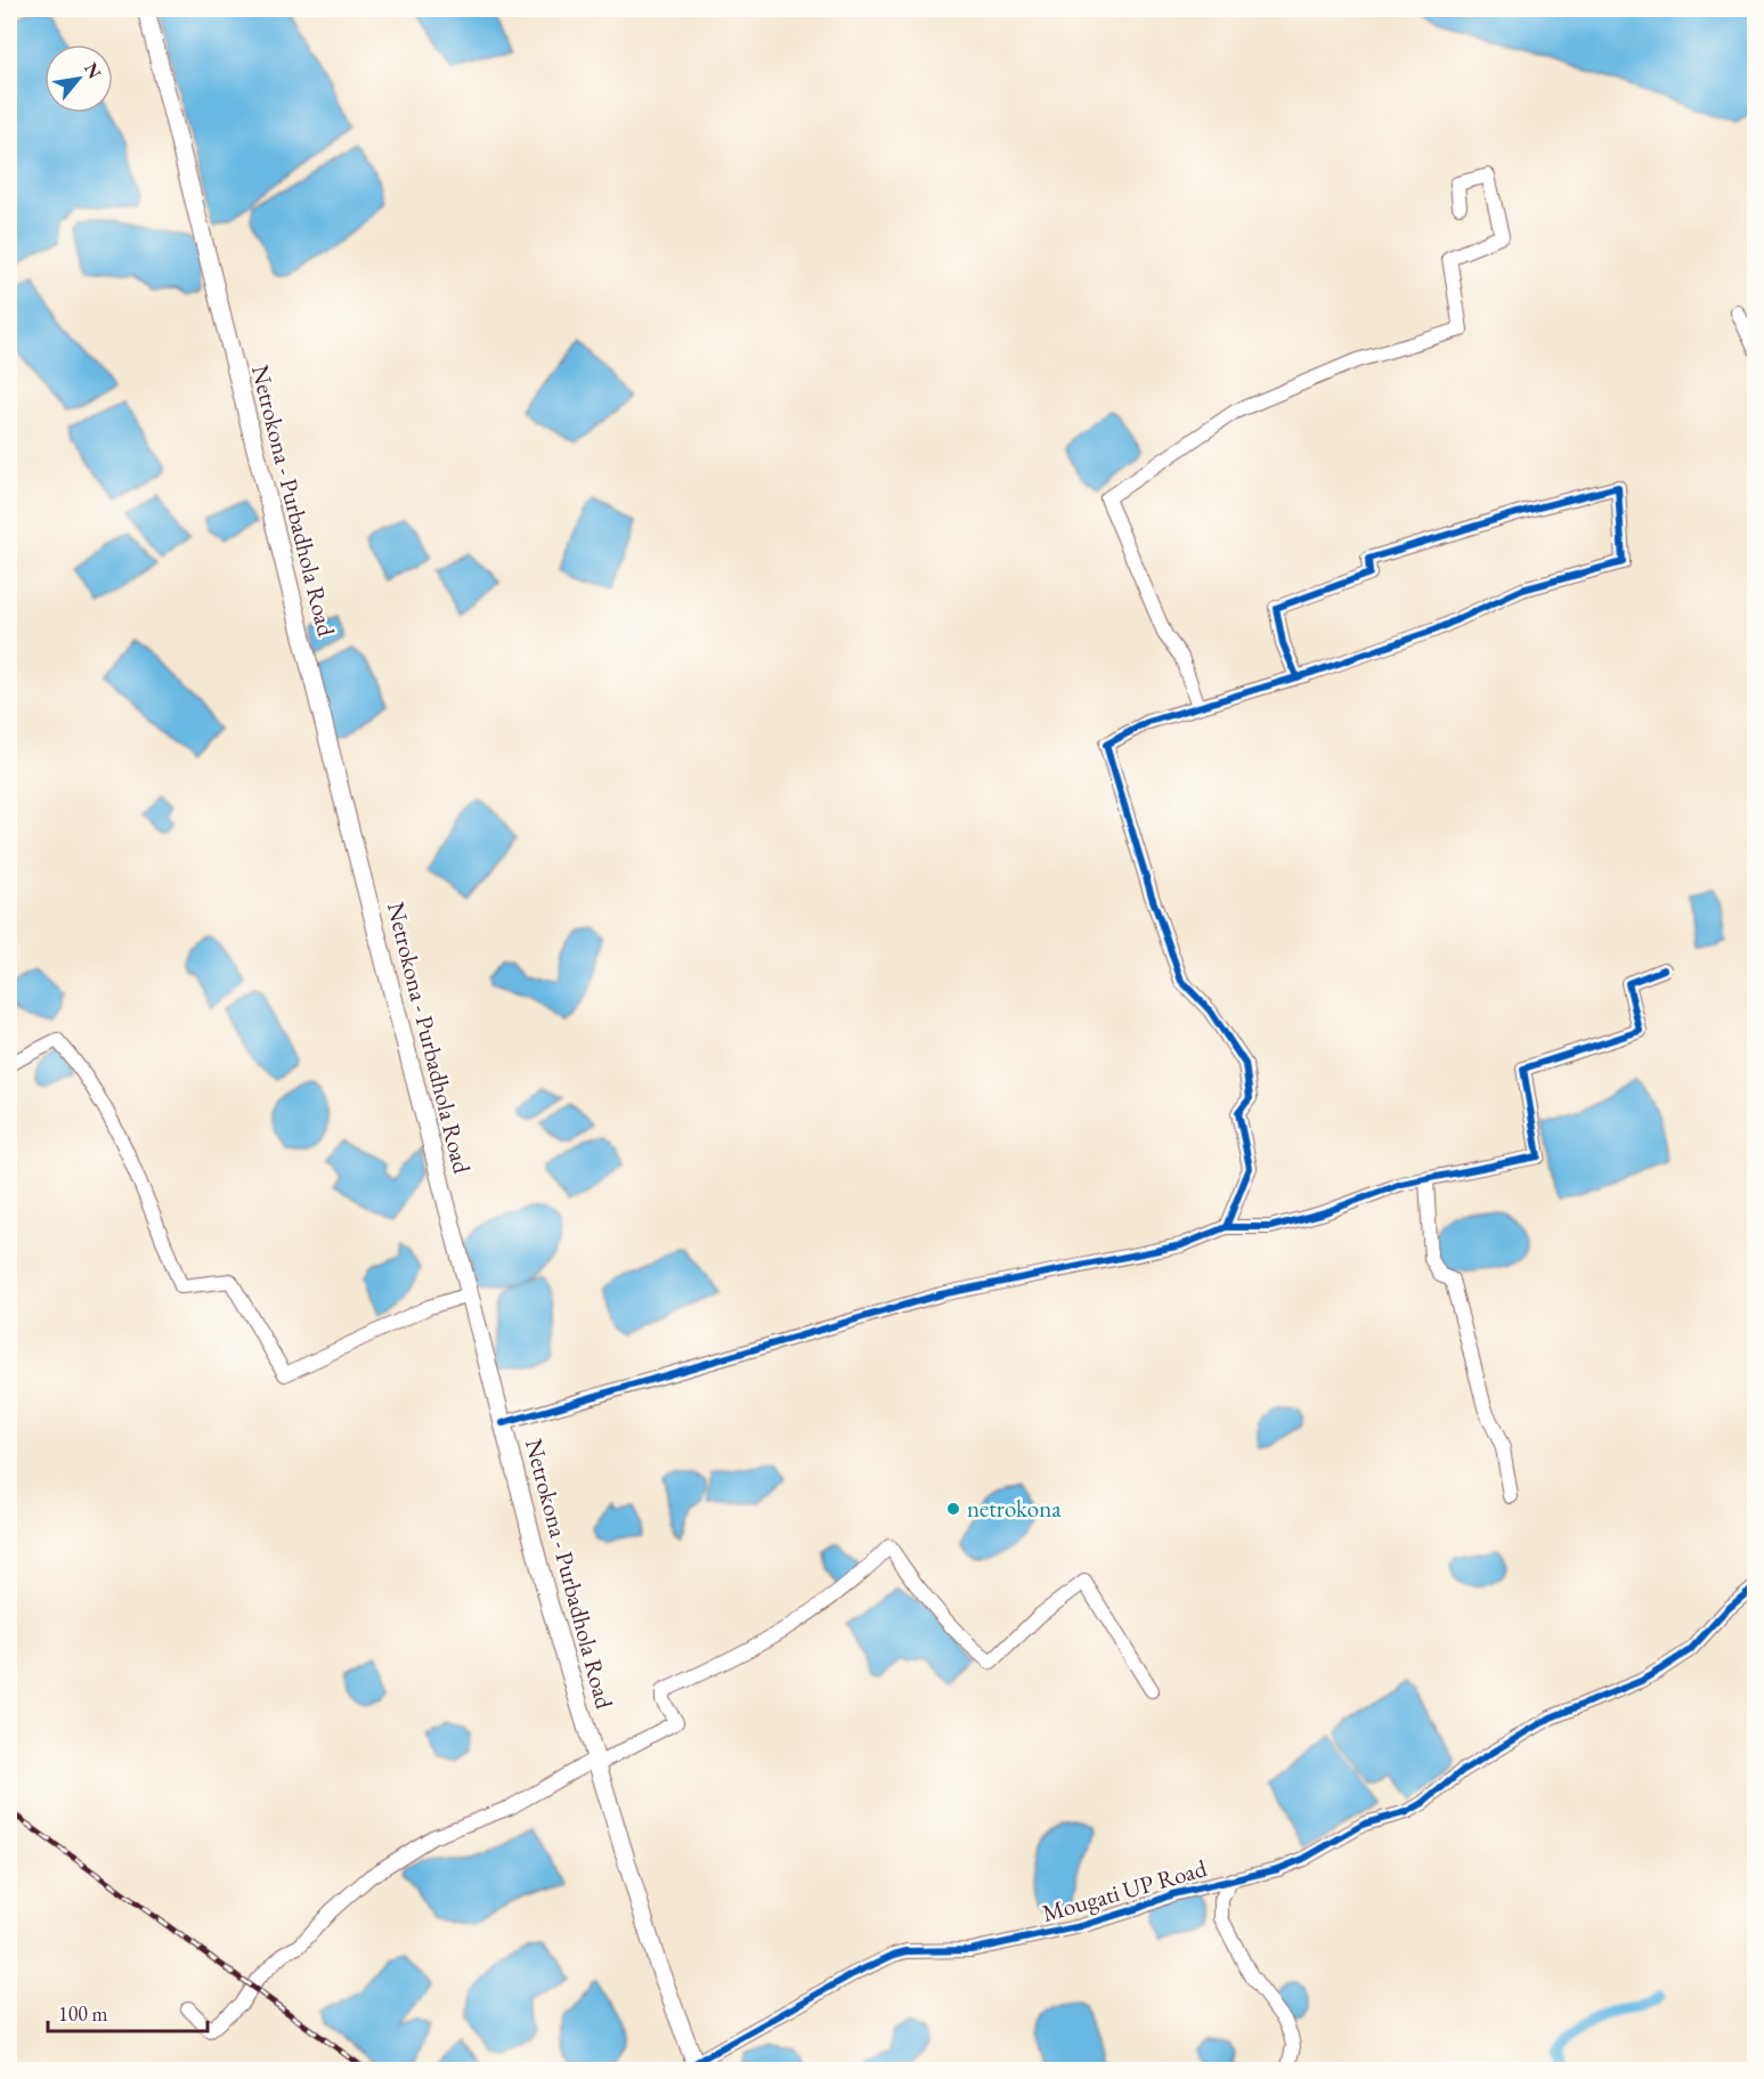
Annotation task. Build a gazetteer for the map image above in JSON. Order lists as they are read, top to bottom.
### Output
{
  "streets": {
    "main road": ["Netrokona - Purbadhola Road"],
    "street": ["Mougati UP Road"]
  },
  "crossings": [
    ["Netrokona - Purbadhola Road", "Mougati UP Road"]
  ],
  "places": ["netrokona"],
  "scale_bar": "100 m",
  "north": "top right"
}
